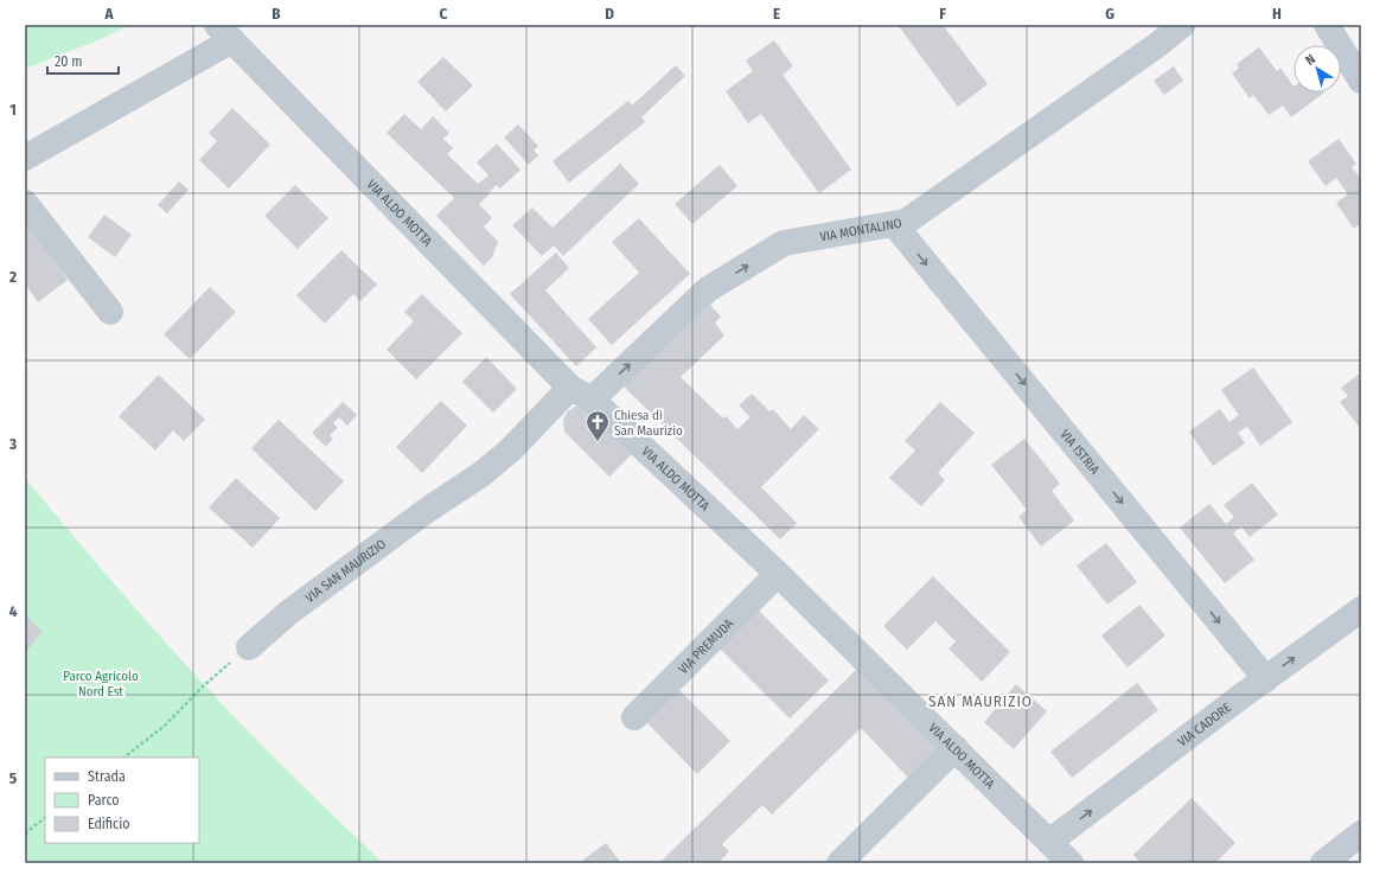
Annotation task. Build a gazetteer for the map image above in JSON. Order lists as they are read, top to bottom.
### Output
{
  "streets": {
    "street": [
      "VIA ALDO MOTTA",
      "VIA MONTALINO",
      "VIA ISTRIA",
      "VIA SAN MAURIZIO",
      "VIA PREMUDA",
      "VIA CADORE"
    ]
  },
  "crossings": [
    ["VIA ALDO MOTTA", "VIA MONTALINO"],
    ["VIA ALDO MOTTA", "VIA SAN MAURIZIO"],
    ["VIA ALDO MOTTA", "VIA PREMUDA"],
    ["VIA ALDO MOTTA", "VIA CADORE"],
    ["VIA MONTALINO", "VIA ISTRIA"],
    ["VIA MONTALINO", "VIA SAN MAURIZIO"],
    ["VIA ISTRIA", "VIA CADORE"]
  ],
  "one_way": ["VIA MONTALINO", "VIA ISTRIA", "VIA CADORE"],
  "districts": ["SAN MAURIZIO"],
  "parks": ["Parco Agricolo Nord Est"],
  "places": {
    "church": ["Chiesa di San Maurizio"]
  },
  "legend": ["Strada", "Parco", "Edificio"],
  "scale_bar": "20 m",
  "north": "top left",
  "grid": {
    "columns": [
      "A",
      "B",
      "C",
      "D",
      "E",
      "F",
      "G",
      "H"
    ],
    "rows": [
      "1",
      "2",
      "3",
      "4",
      "5"
    ]
  }
}
